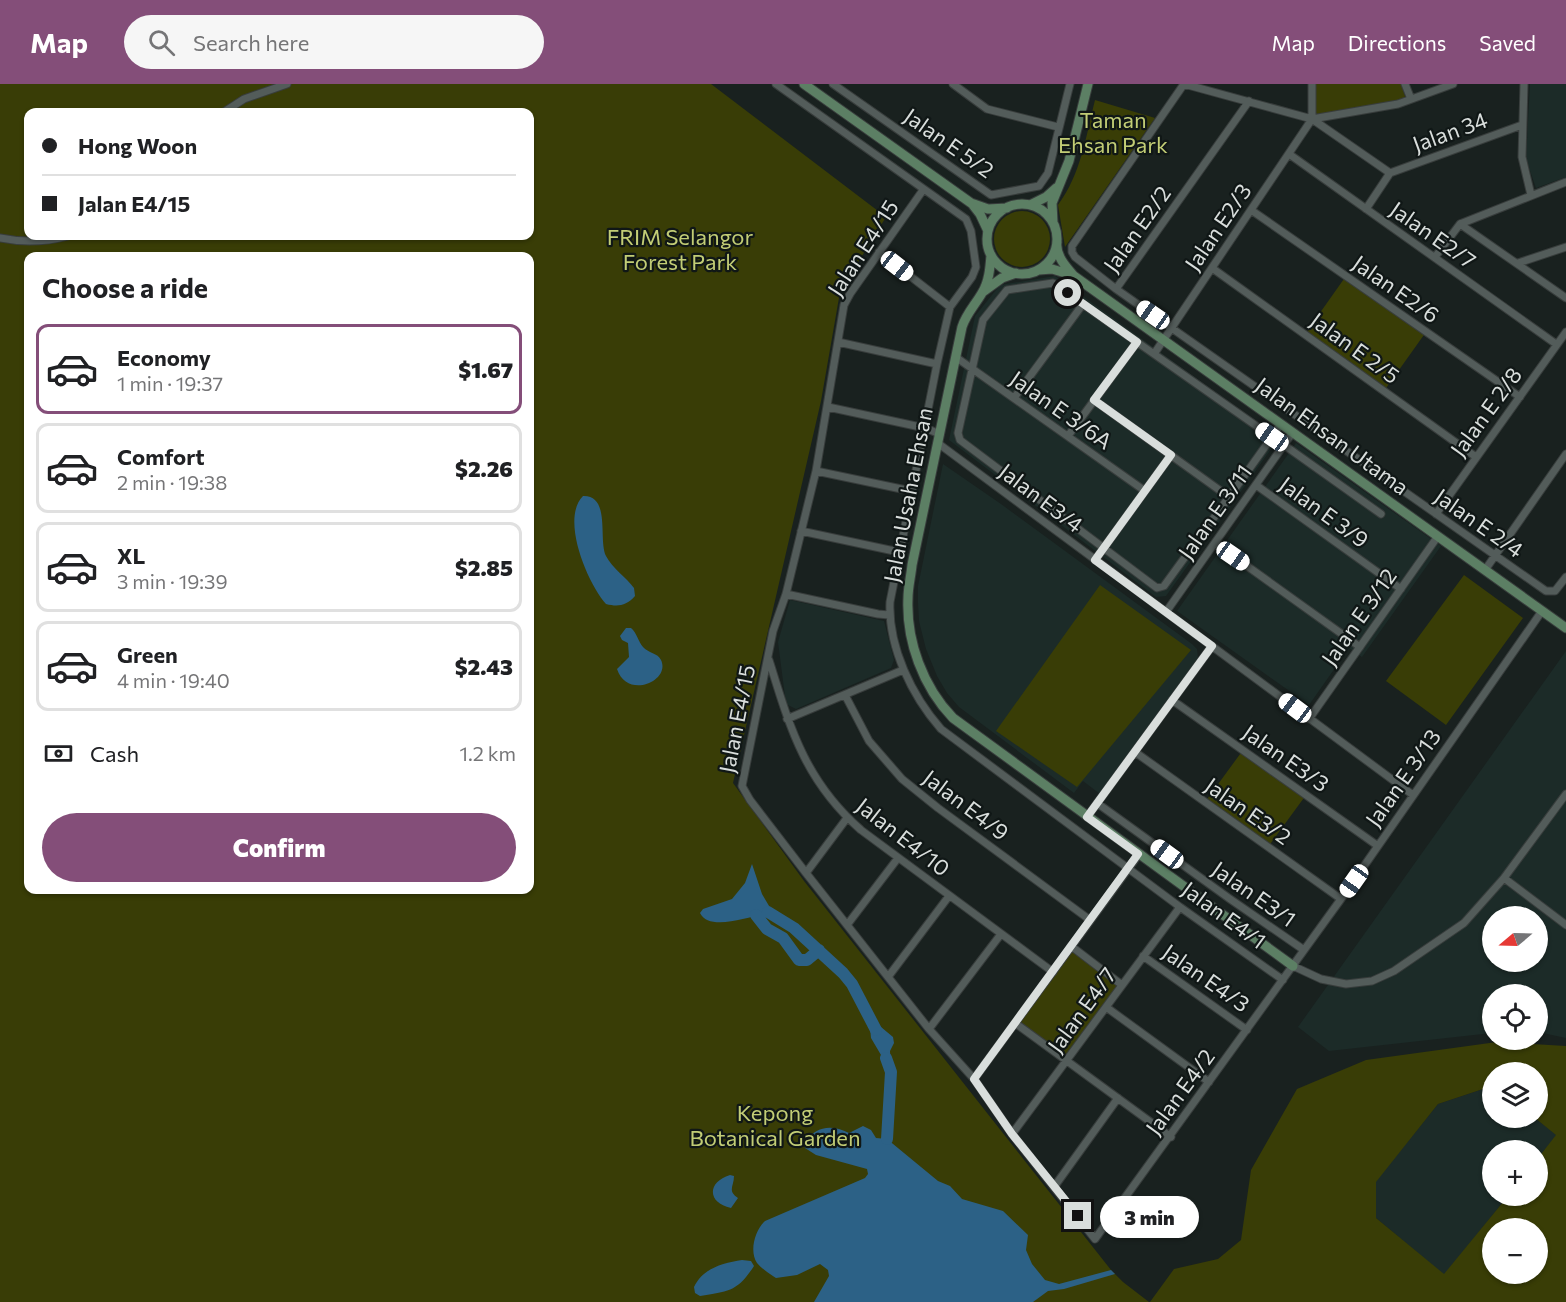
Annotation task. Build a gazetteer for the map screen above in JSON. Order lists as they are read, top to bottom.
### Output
{
  "streets": {
    "street": [
      "Jalan 34",
      "Jalan E 5/2",
      "Jalan E2/3",
      "Jalan E2/2",
      "Jalan E2/7",
      "Jalan E4/15",
      "Jalan E2/6",
      "Jalan E 2/5",
      "Jalan E 3/6A",
      "Jalan E 2/8",
      "Jalan Ehsan Utama",
      "Jalan Usaha Ehsan",
      "Jalan E3/4",
      "Jalan E 3/11",
      "Jalan E 3/9",
      "Jalan E 2/4",
      "Jalan E 3/12",
      "Jalan E3/3",
      "Jalan E 3/13",
      "Jalan E4/9",
      "Jalan E3/2",
      "Jalan E4/10",
      "Jalan E3/1",
      "Jalan E4/1",
      "Jalan E4/3",
      "Jalan E4/7",
      "Jalan E4/2"
    ]
  },
  "crossings": [
    ["Jalan E2/3", "Jalan E2/7"],
    ["Jalan E2/3", "Jalan E2/6"],
    ["Jalan E2/3", "Jalan E 2/5"],
    ["Jalan E2/3", "Jalan Ehsan Utama"],
    ["Jalan E2/3", "Jalan E 2/4"],
    ["Jalan E2/2", "Jalan E 2/4"],
    ["Jalan E2/7", "Jalan E 2/8"],
    ["Jalan E4/15", "Jalan E3/4"],
    ["Jalan E4/15", "Jalan E4/10"],
    ["Jalan E4/15", "Jalan E4/7"],
    ["Jalan E4/15", "Jalan E4/2"],
    ["Jalan E2/6", "Jalan E 2/8"],
    ["Jalan E 2/5", "Jalan E 2/8"],
    ["Jalan E 3/6A", "Jalan Usaha Ehsan"],
    ["Jalan E 2/8", "Jalan E 2/4"],
    ["Jalan Ehsan Utama", "Jalan Usaha Ehsan"],
    ["Jalan Ehsan Utama", "Jalan E 3/11"],
    ["Jalan Ehsan Utama", "Jalan E 3/12"],
    ["Jalan Ehsan Utama", "Jalan E 3/13"],
    ["Jalan Usaha Ehsan", "Jalan E3/4"],
    ["Jalan Usaha Ehsan", "Jalan E 3/13"],
    ["Jalan Usaha Ehsan", "Jalan E4/2"],
    ["Jalan E3/4", "Jalan E 3/11"],
    ["Jalan E3/4", "Jalan E 3/12"],
    ["Jalan E3/4", "Jalan E 3/13"],
    ["Jalan E3/4", "Jalan E4/1"],
    ["Jalan E 3/11", "Jalan E 3/9"],
    ["Jalan E 3/9", "Jalan E 3/12"],
    ["Jalan E3/3", "Jalan E 3/13"],
    ["Jalan E 3/13", "Jalan E3/2"],
    ["Jalan E 3/13", "Jalan E3/1"],
    ["Jalan E 3/13", "Jalan E4/2"],
    ["Jalan E4/1", "Jalan E4/7"],
    ["Jalan E4/1", "Jalan E4/2"],
    ["Jalan E4/3", "Jalan E4/7"],
    ["Jalan E4/3", "Jalan E4/2"]
  ],
  "parks": ["Taman Ehsan Park", "FRIM Selangor Forest Park", "Kepong Botanical Garden"],
  "north": "left",
  "page": {
    "header": "Map",
    "search": "Search here",
    "nav": ["Map", "Directions", "Saved"],
    "banner": ["Hong Woon", "Jalan E4/15"],
    "heading": "Choose a ride",
    "list": [
      {
        "name": "Economy",
        "note": "1 min · 19:37",
        "value": "$1.67"
      },
      {
        "name": "Comfort",
        "note": "2 min · 19:38",
        "value": "$2.26"
      },
      {
        "name": "XL",
        "note": "3 min · 19:39",
        "value": "$2.85"
      },
      {
        "name": "Green",
        "note": "4 min · 19:40",
        "value": "$2.43"
      }
    ],
    "pay": ["Cash", "1.2 km"],
    "buttons": "Confirm",
    "map_buttons": ["+", "−"],
    "bubble": "3 min"
  }
}
